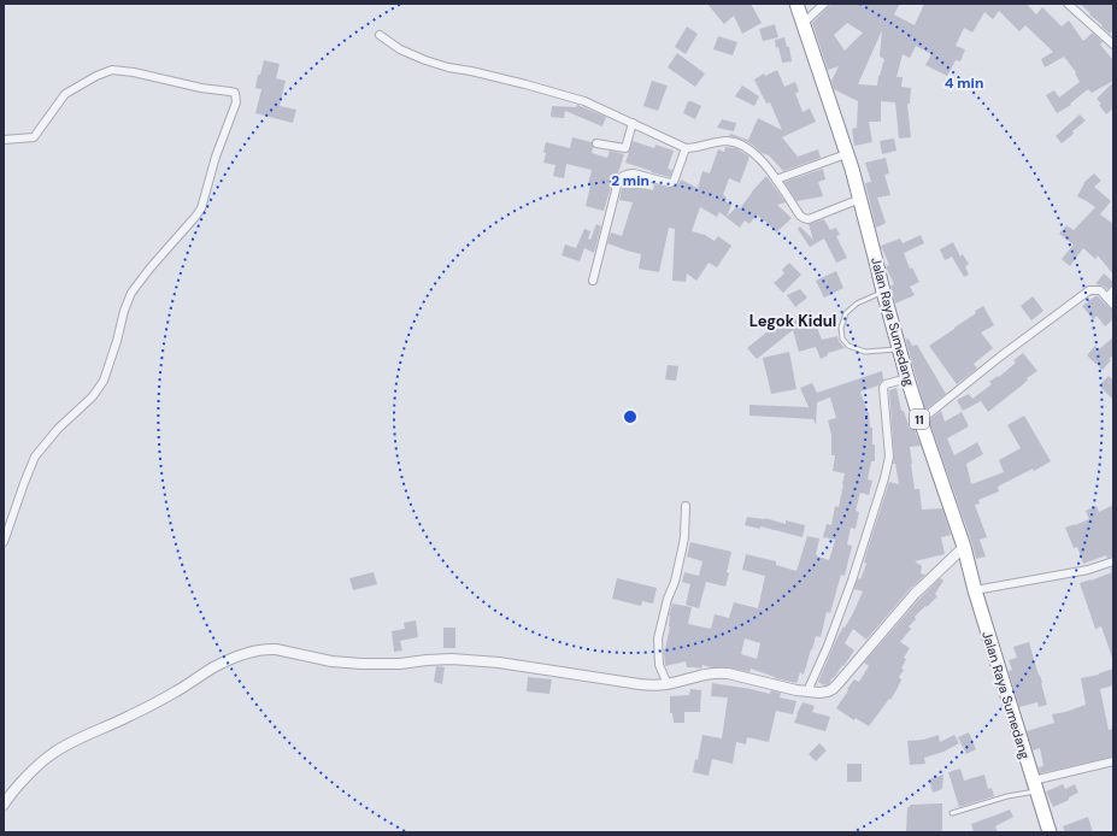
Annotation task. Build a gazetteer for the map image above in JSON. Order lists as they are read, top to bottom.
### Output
{
  "streets": {
    "highway": ["Jalan Raya Sumedang", "11"]
  },
  "districts": ["Legok Kidul"],
  "rings": ["4 min", "2 min"]
}
